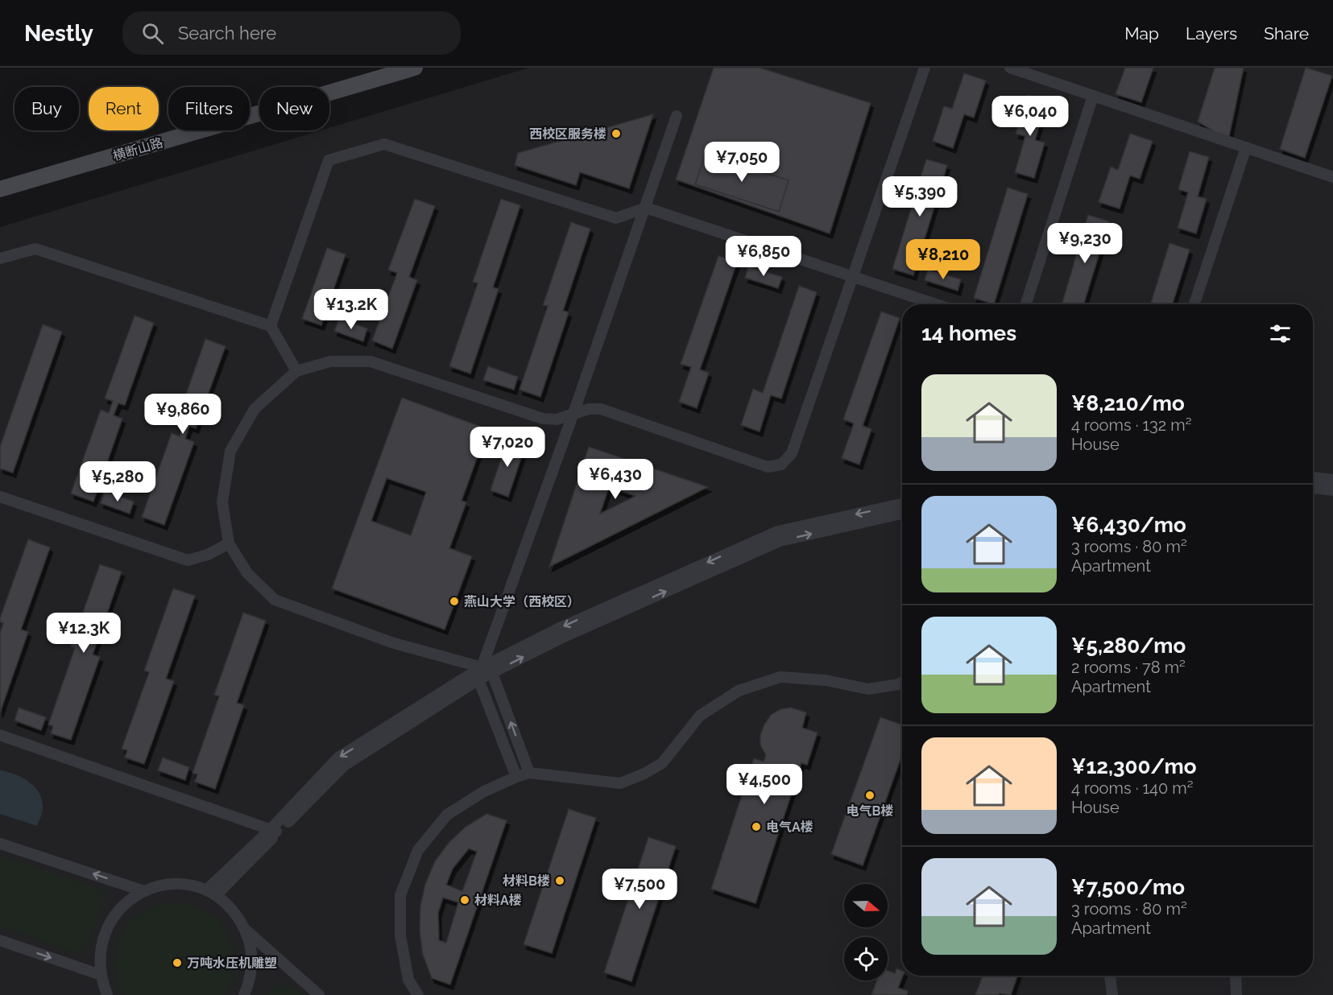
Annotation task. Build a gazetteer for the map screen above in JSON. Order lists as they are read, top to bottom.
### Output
{
  "streets": {
    "main road": ["横断山路"]
  },
  "places": [
    "西校区服务楼",
    "燕山大学（西校区）",
    "电气B楼",
    "电气A楼",
    "材料B楼",
    "材料A楼",
    "万吨水压机雕塑"
  ],
  "north": "right",
  "page": {
    "header": "Nestly",
    "search": "Search here",
    "nav": ["Map", "Layers", "Share"],
    "chip": [
      "Buy",
      "Rent",
      "Filters",
      "New"
    ],
    "price": [
      "¥6,040",
      "¥7,050",
      "¥5,390",
      "¥9,230",
      "¥6,850",
      "¥8,210",
      "¥13.2K",
      "¥9,860",
      "¥7,020",
      "¥6,430",
      "¥5,280",
      "¥12.3K",
      "¥4,500",
      "¥7,500"
    ],
    "heading": "14 homes",
    "list": [
      {
        "name": "¥8,210/mo",
        "note": "4 rooms · 132 m² · House"
      },
      {
        "name": "¥6,430/mo",
        "note": "3 rooms · 80 m² · Apartment"
      },
      {
        "name": "¥5,280/mo",
        "note": "2 rooms · 78 m² · Apartment"
      },
      {
        "name": "¥12,300/mo",
        "note": "4 rooms · 140 m² · House"
      },
      {
        "name": "¥7,500/mo",
        "note": "3 rooms · 80 m² · Apartment"
      }
    ]
  }
}
